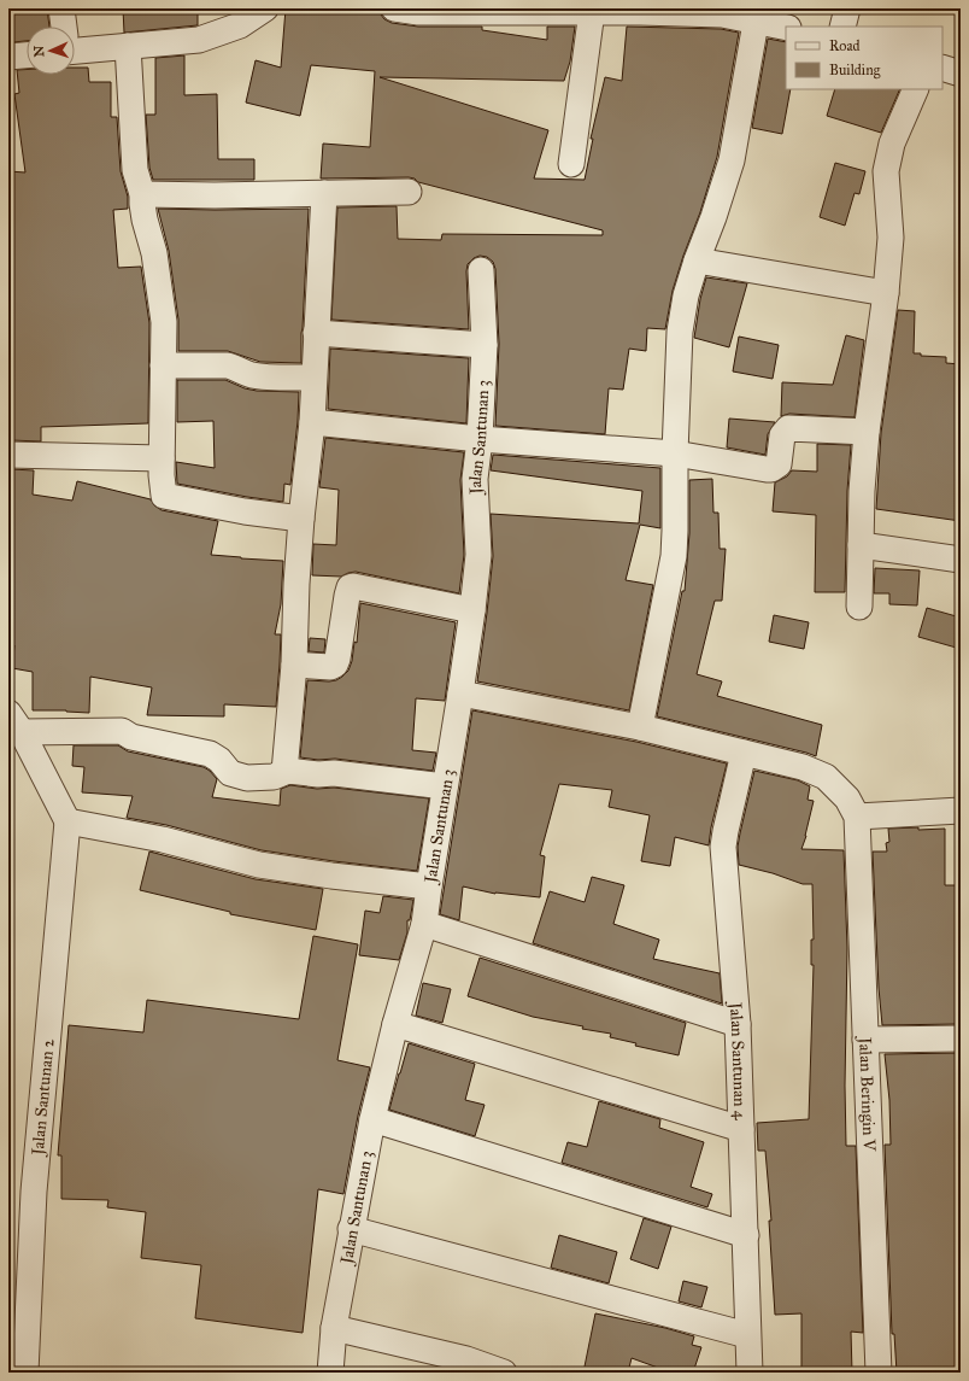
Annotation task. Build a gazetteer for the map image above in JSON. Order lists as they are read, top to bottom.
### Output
{
  "streets": {
    "street": [
      "Jalan Santunan 3",
      "Jalan Santunan 4",
      "Jalan Beringin V",
      "Jalan Santunan 2"
    ]
  },
  "legend": ["Road", "Building"],
  "north": "left"
}
